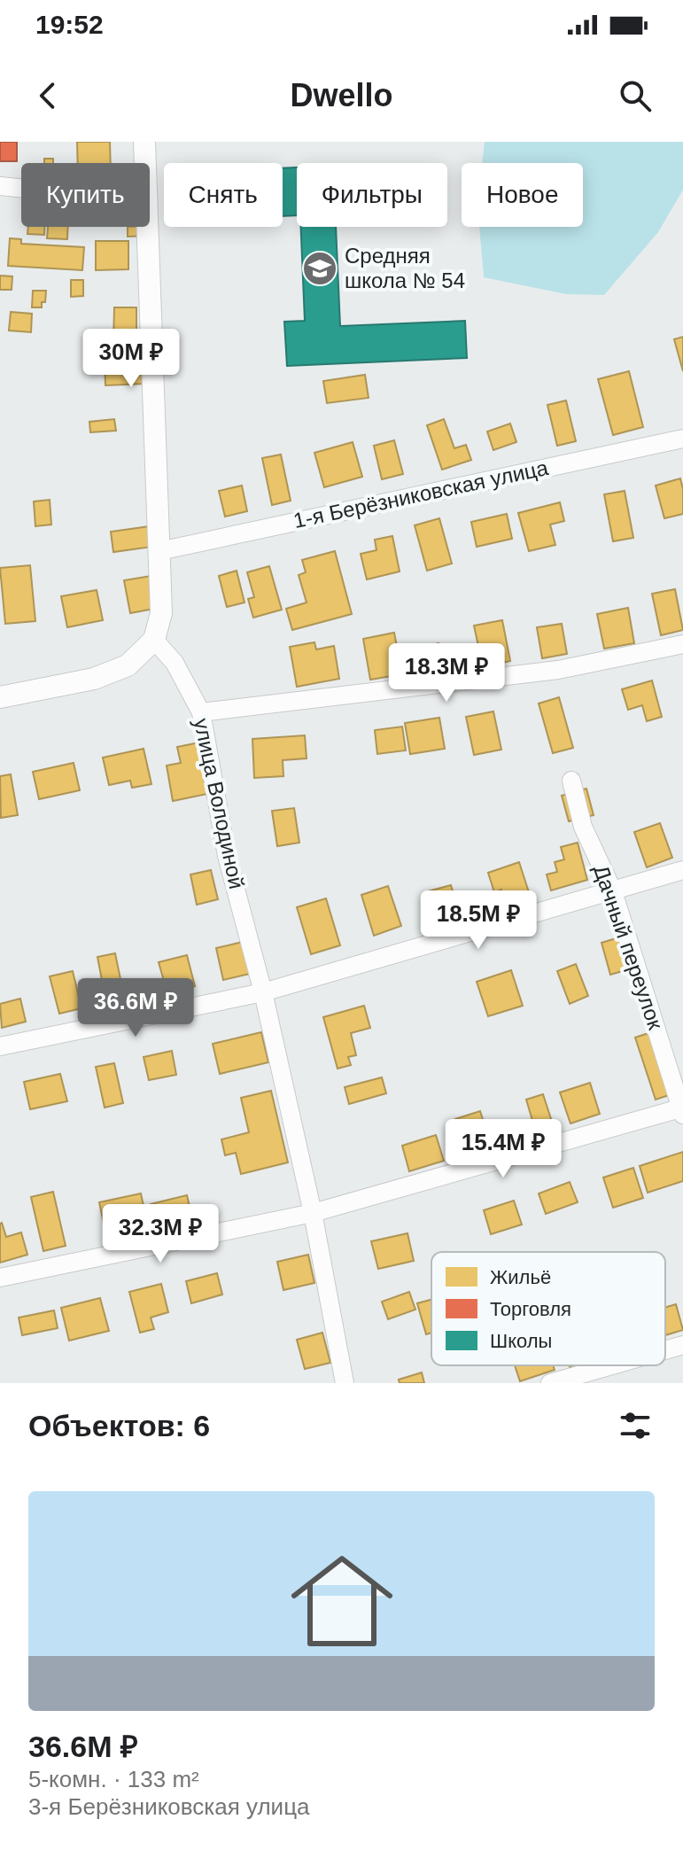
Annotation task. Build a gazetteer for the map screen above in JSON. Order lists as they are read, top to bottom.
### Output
{
  "streets": {
    "street": ["1-я Берёзниковская улица", "улица Володиной", "Дачный переулок"]
  },
  "places": {
    "school or university": ["Средняя школа № 54"]
  },
  "legend": ["Жильё", "Торговля", "Школы"],
  "page": {
    "status": "19:52",
    "header": "Dwello",
    "chip": [
      "Купить",
      "Снять",
      "Фильтры",
      "Новое"
    ],
    "price": [
      "30M ₽",
      "18.3M ₽",
      "18.5M ₽",
      "36.6M ₽",
      "15.4M ₽",
      "32.3M ₽"
    ],
    "heading": "Объектов: 6",
    "list": [
      {
        "name": "36.6M ₽",
        "note": "5-комн. · 133 m² · 3-я Берёзниковская улица"
      }
    ]
  }
}
